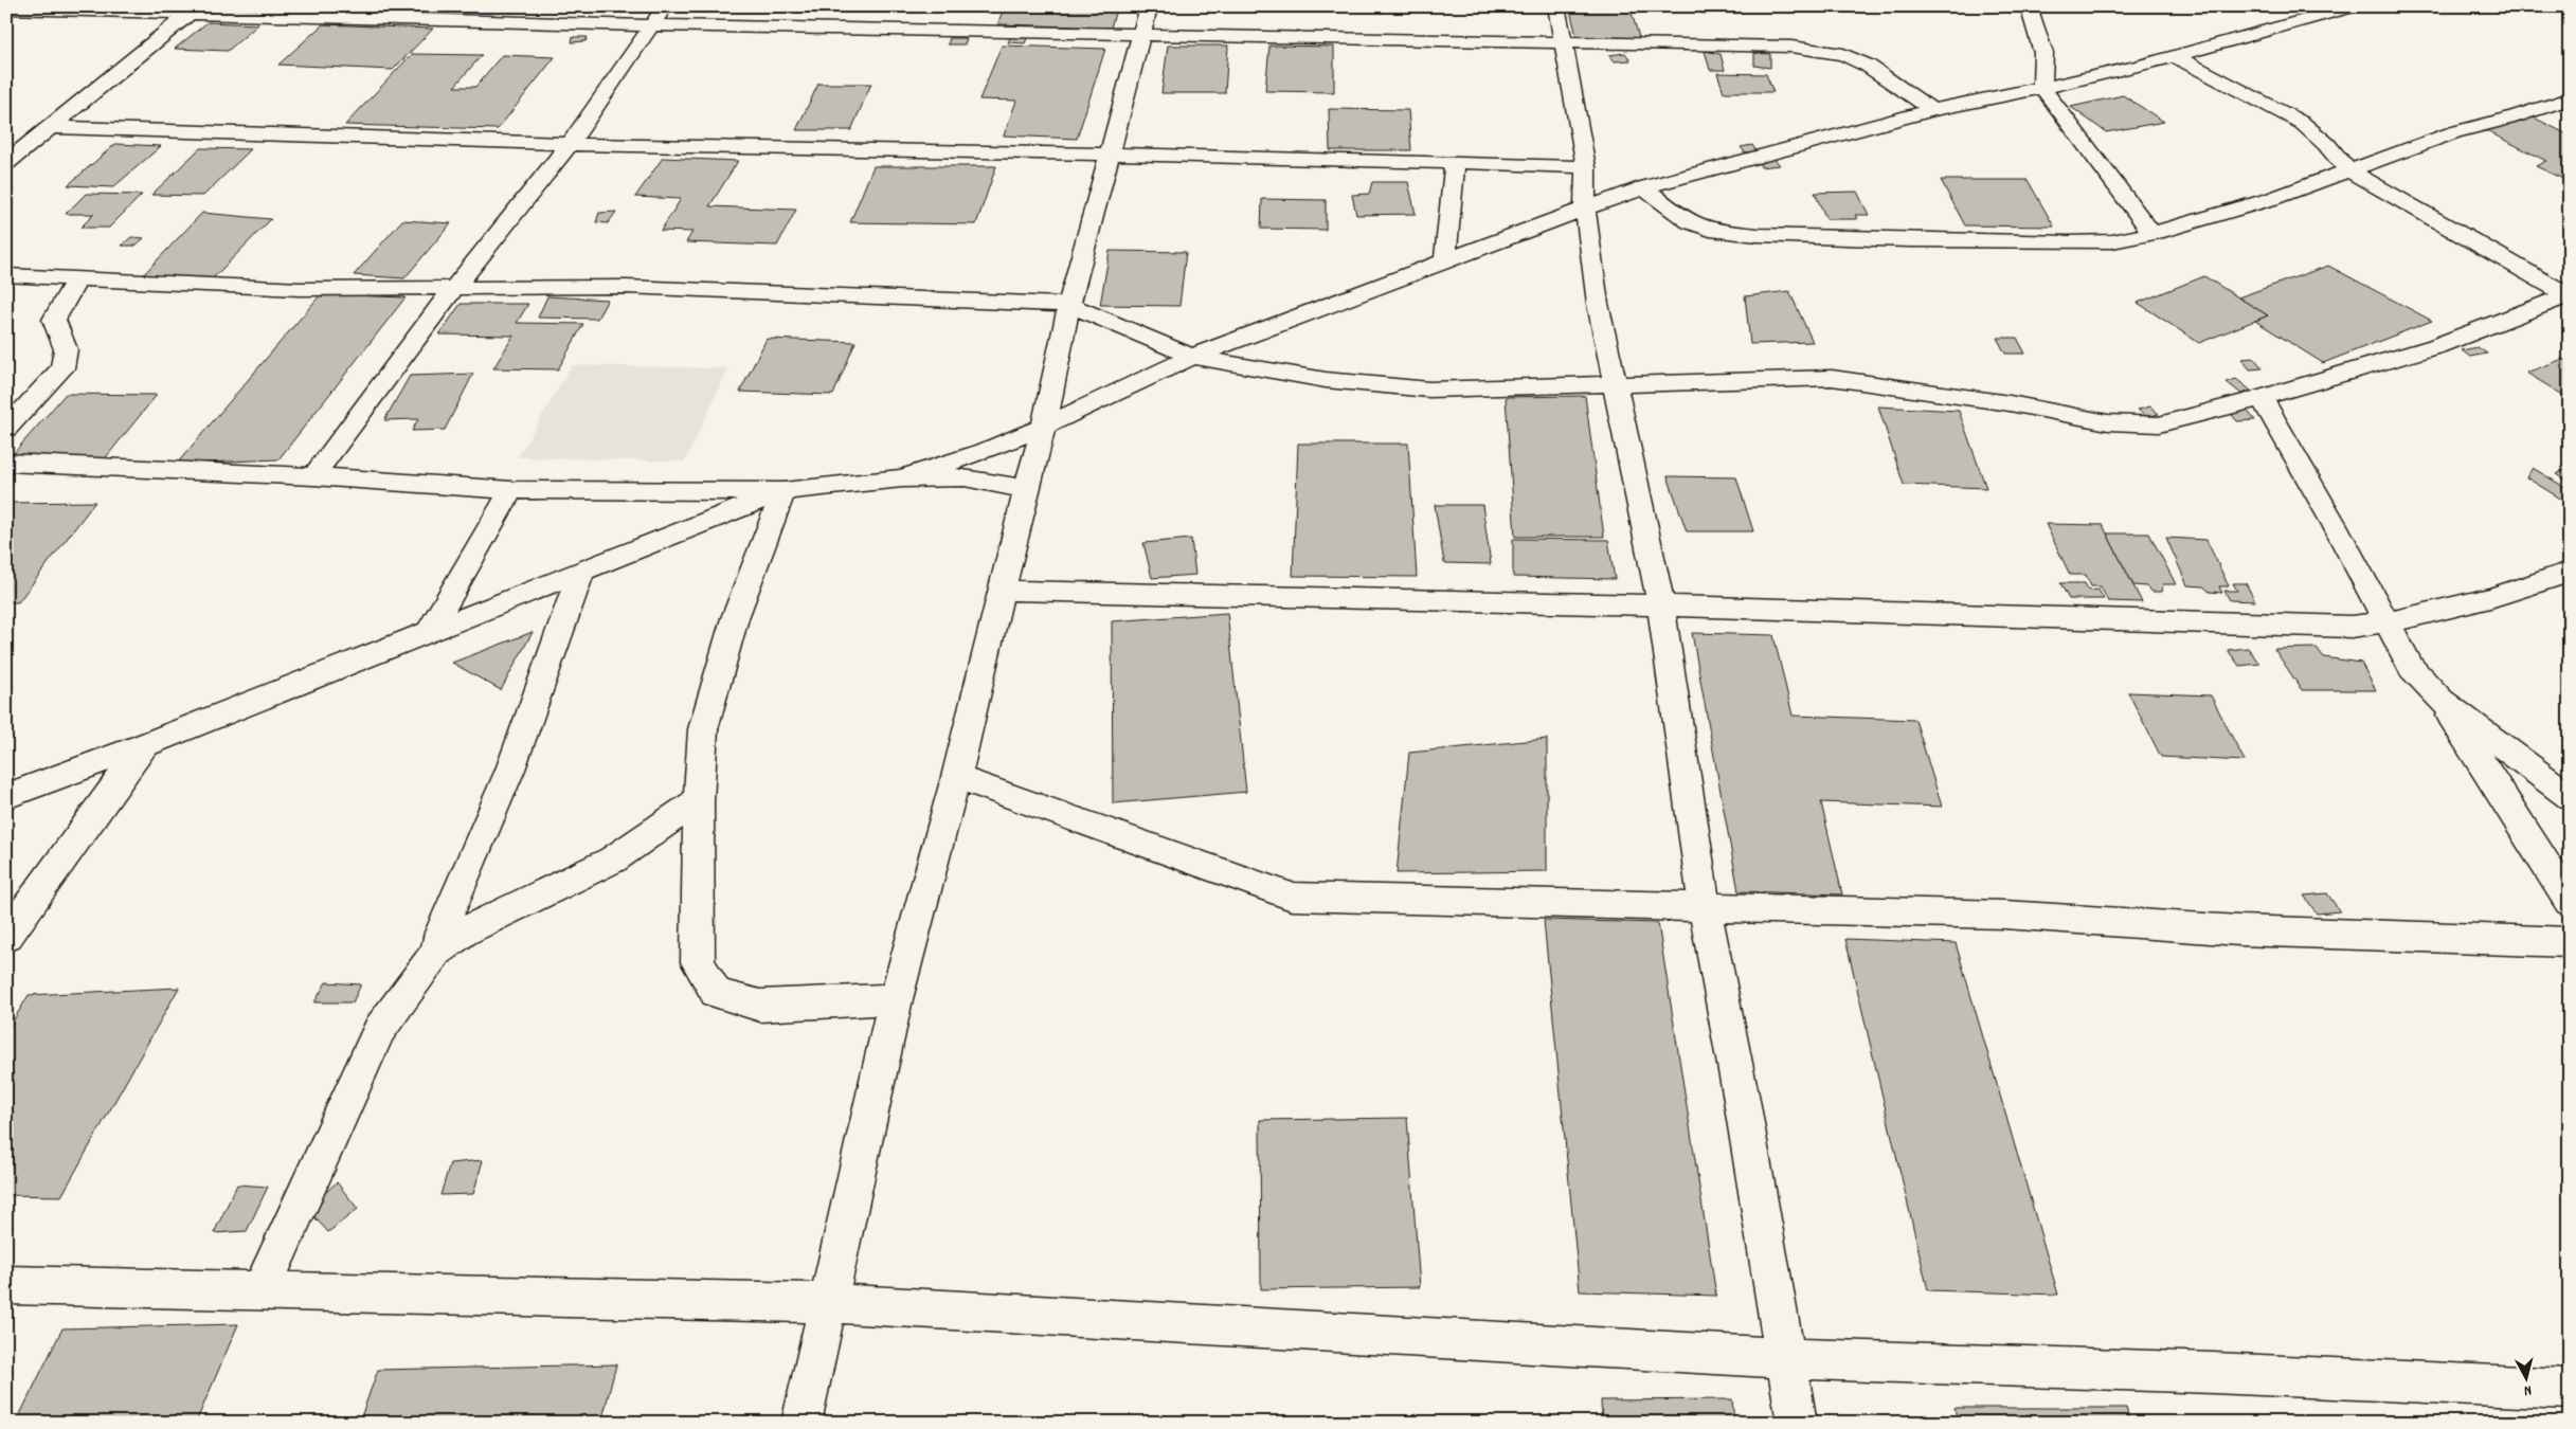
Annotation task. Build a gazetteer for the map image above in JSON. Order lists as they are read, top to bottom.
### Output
{
  "north": "bottom"
}
